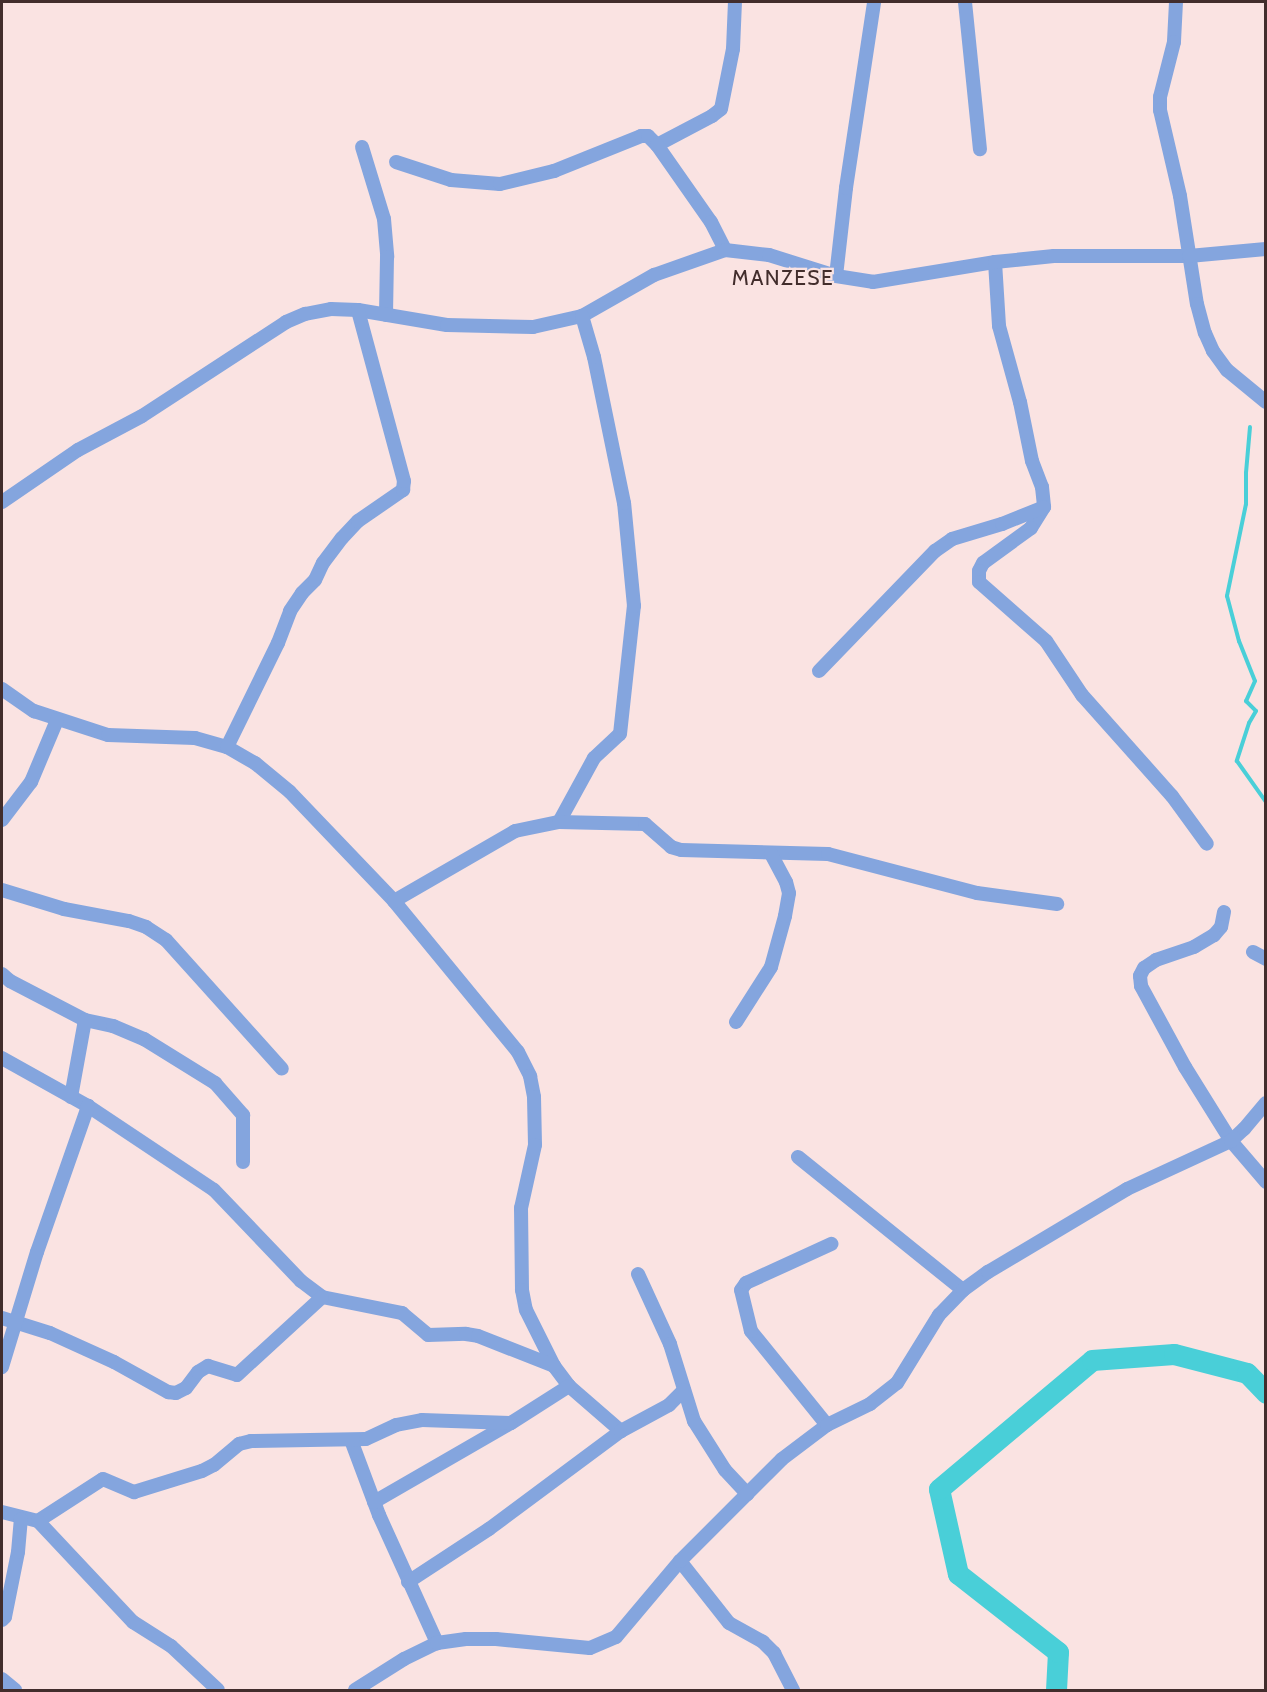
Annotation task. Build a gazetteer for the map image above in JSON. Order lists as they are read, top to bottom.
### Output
{
  "districts": ["MANZESE"]
}
